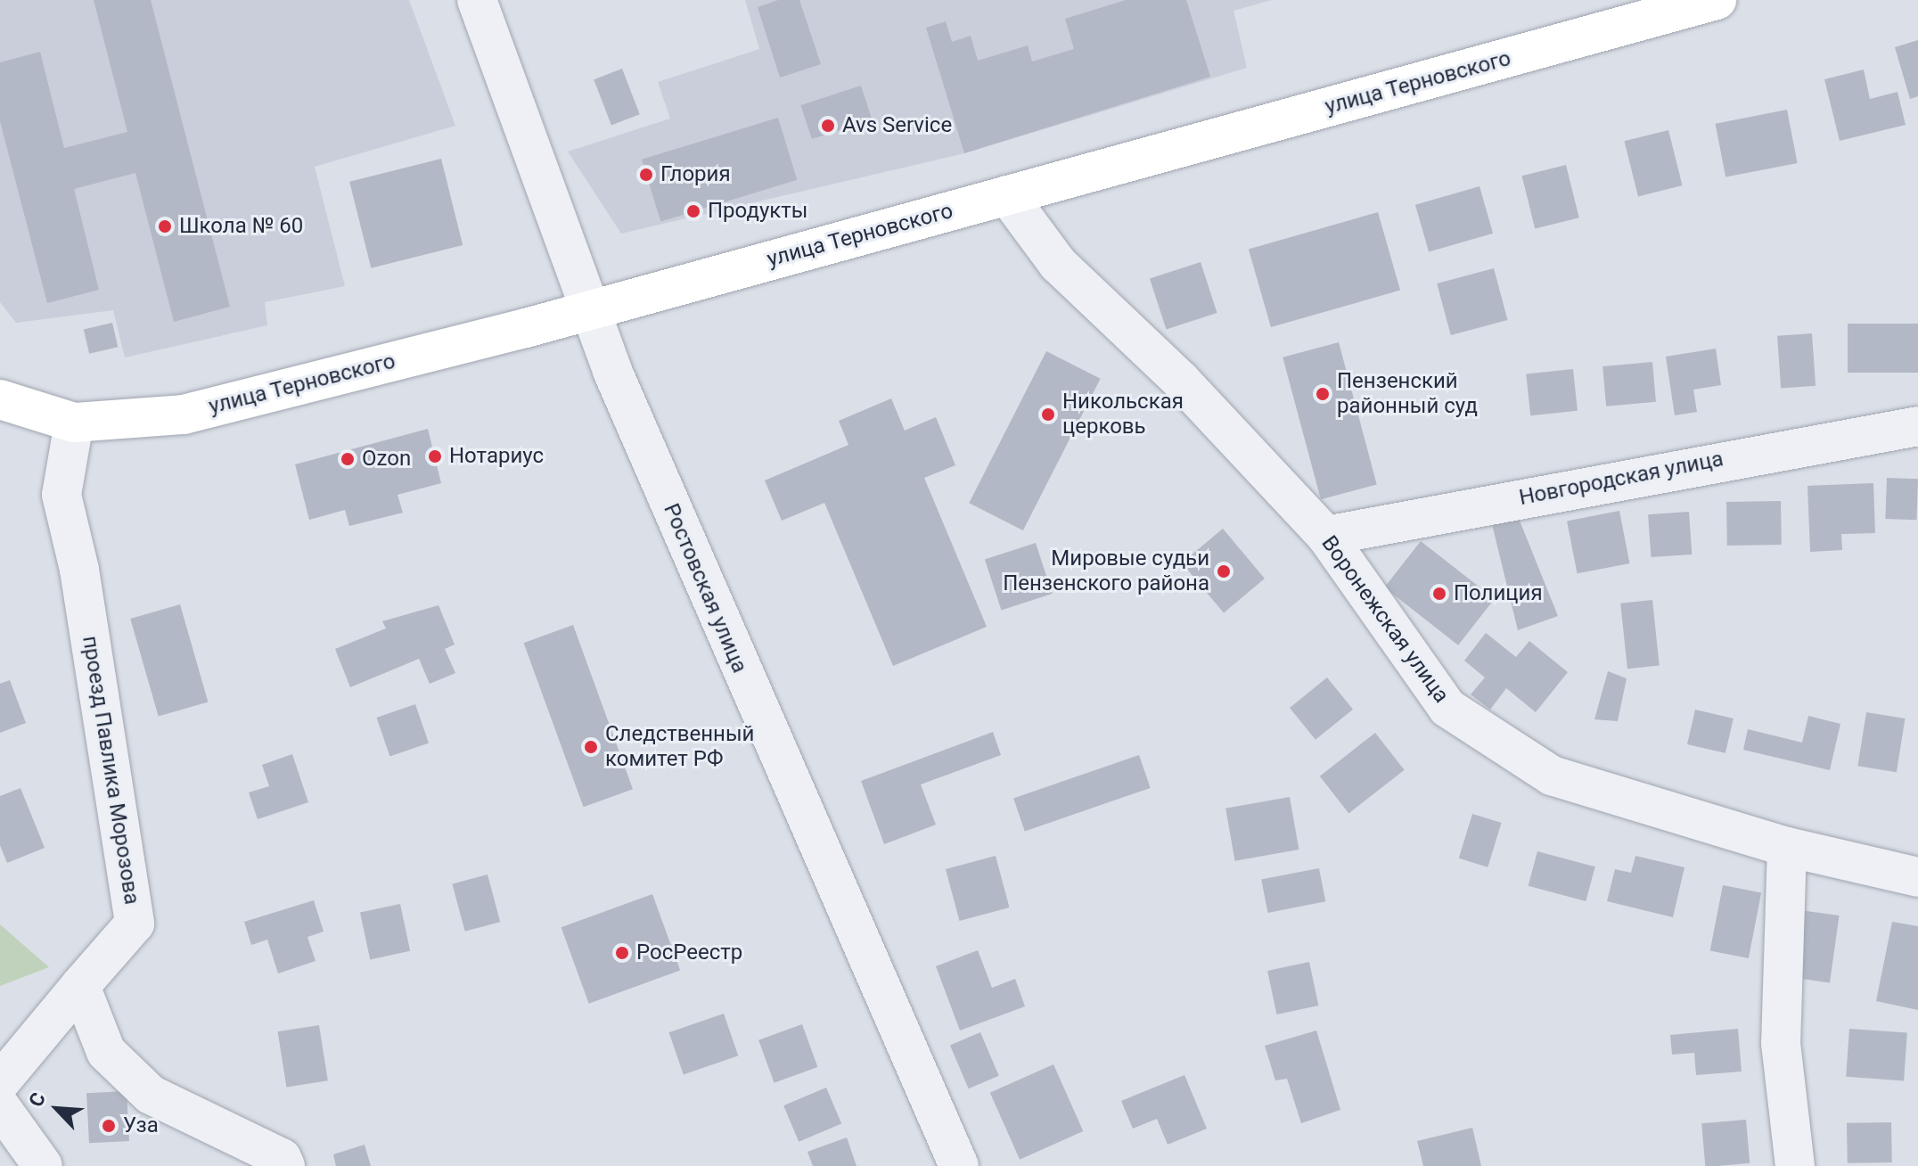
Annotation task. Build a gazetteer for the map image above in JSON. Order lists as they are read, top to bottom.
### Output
{
  "streets": {
    "main road": ["улица Терновского"],
    "street": [
      "Новгородская улица",
      "Ростовская улица",
      "Воронежская улица",
      "проезд Павлика Морозова"
    ]
  },
  "crossings": [
    ["улица Терновского", "Ростовская улица"],
    ["улица Терновского", "Воронежская улица"],
    ["улица Терновского", "проезд Павлика Морозова"],
    ["Новгородская улица", "Воронежская улица"]
  ],
  "places": [
    "Avs Service",
    "Глория",
    "Продукты",
    "Школа № 60",
    "Пензенский районный суд",
    "Никольская церковь",
    "Нотариус",
    "Ozon",
    "Мировые судьи Пензенского района",
    "Полиция",
    "Следственный комитет РФ",
    "РосРеестр",
    "Уза"
  ],
  "north": "top left"
}
